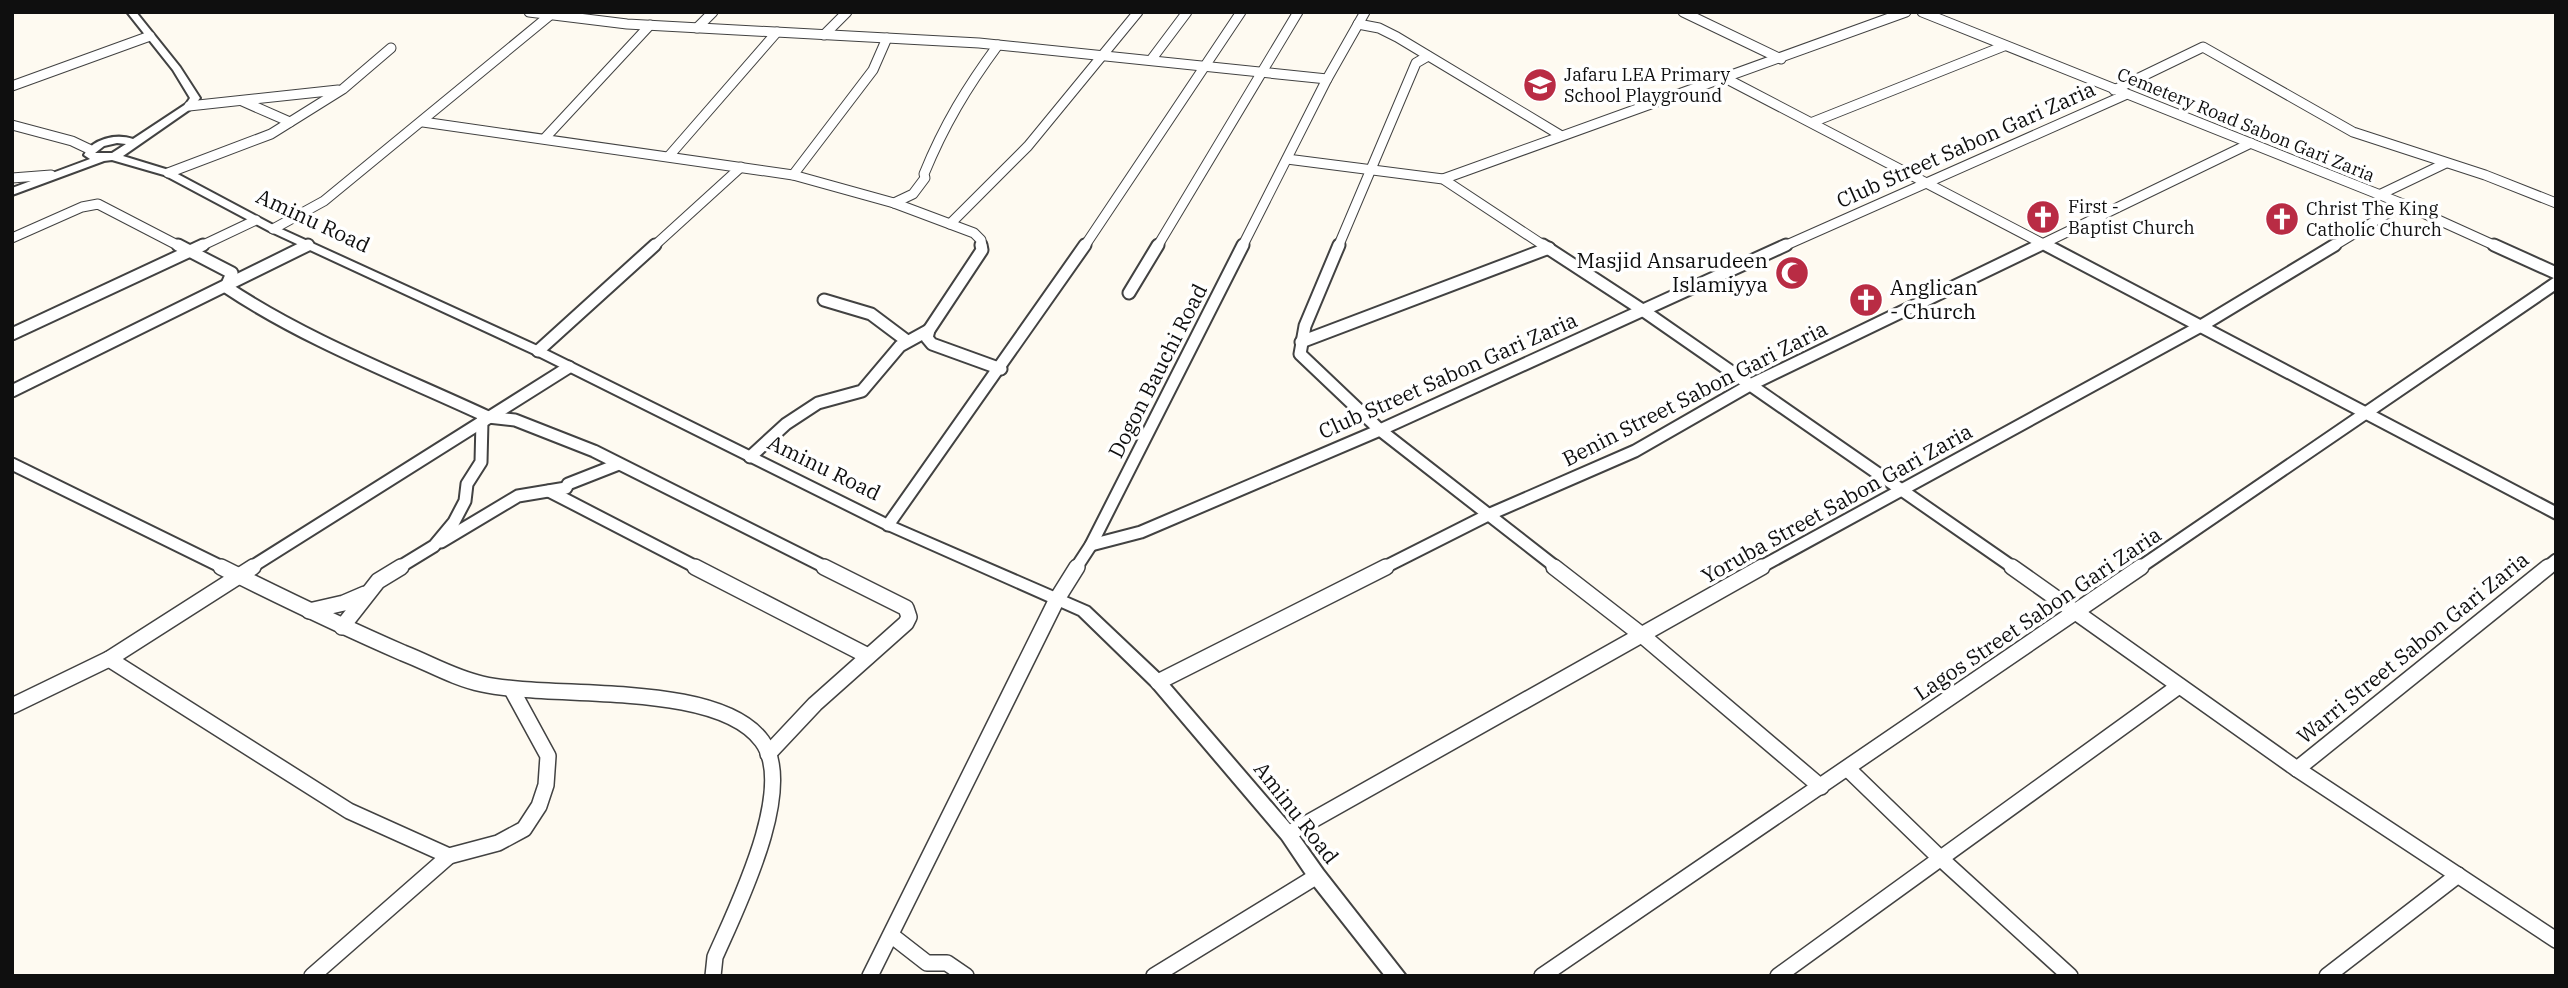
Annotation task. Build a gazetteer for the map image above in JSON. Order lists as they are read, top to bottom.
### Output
{
  "streets": {
    "street": [
      "Cemetery Road Sabon Gari Zaria",
      "Club Street Sabon Gari Zaria",
      "Aminu Road",
      "Dogon Bauchi Road",
      "Benin Street Sabon Gari Zaria",
      "Yoruba Street Sabon Gari Zaria",
      "Lagos Street Sabon Gari Zaria",
      "Warri Street Sabon Gari Zaria"
    ]
  },
  "crossings": [
    ["Cemetery Road Sabon Gari Zaria", "Club Street Sabon Gari Zaria"],
    ["Cemetery Road Sabon Gari Zaria", "Benin Street Sabon Gari Zaria"],
    ["Cemetery Road Sabon Gari Zaria", "Yoruba Street Sabon Gari Zaria"],
    ["Club Street Sabon Gari Zaria", "Dogon Bauchi Road"],
    ["Aminu Road", "Dogon Bauchi Road"],
    ["Aminu Road", "Benin Street Sabon Gari Zaria"],
    ["Aminu Road", "Yoruba Street Sabon Gari Zaria"]
  ],
  "places": {
    "school or university": ["Jafaru LEA Primary School Playground"],
    "church": ["First - Baptist Church", "Christ The King Catholic Church", "Anglican - Church"],
    "mosque": ["Masjid Ansarudeen Islamiyya"]
  }
}
